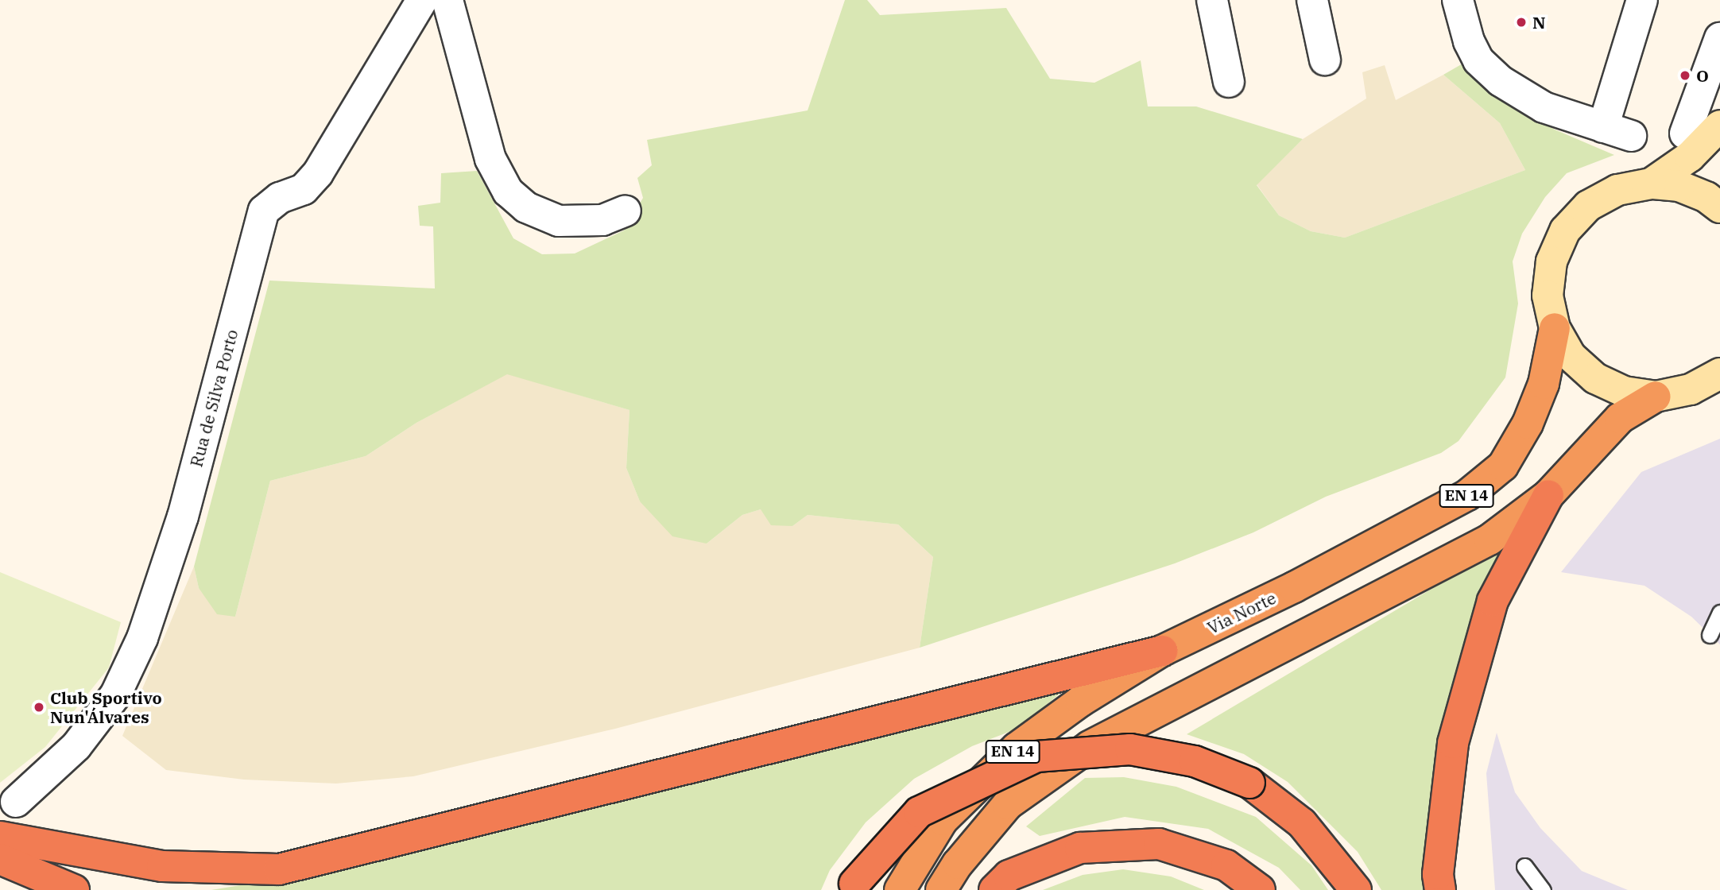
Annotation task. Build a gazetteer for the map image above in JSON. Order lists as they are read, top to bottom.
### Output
{
  "streets": {
    "highway": ["EN 14", "Via Norte"],
    "street": ["Rua de Silva Porto"]
  },
  "places": ["N", "O", "Club Sportivo Nun'Álvares"]
}
